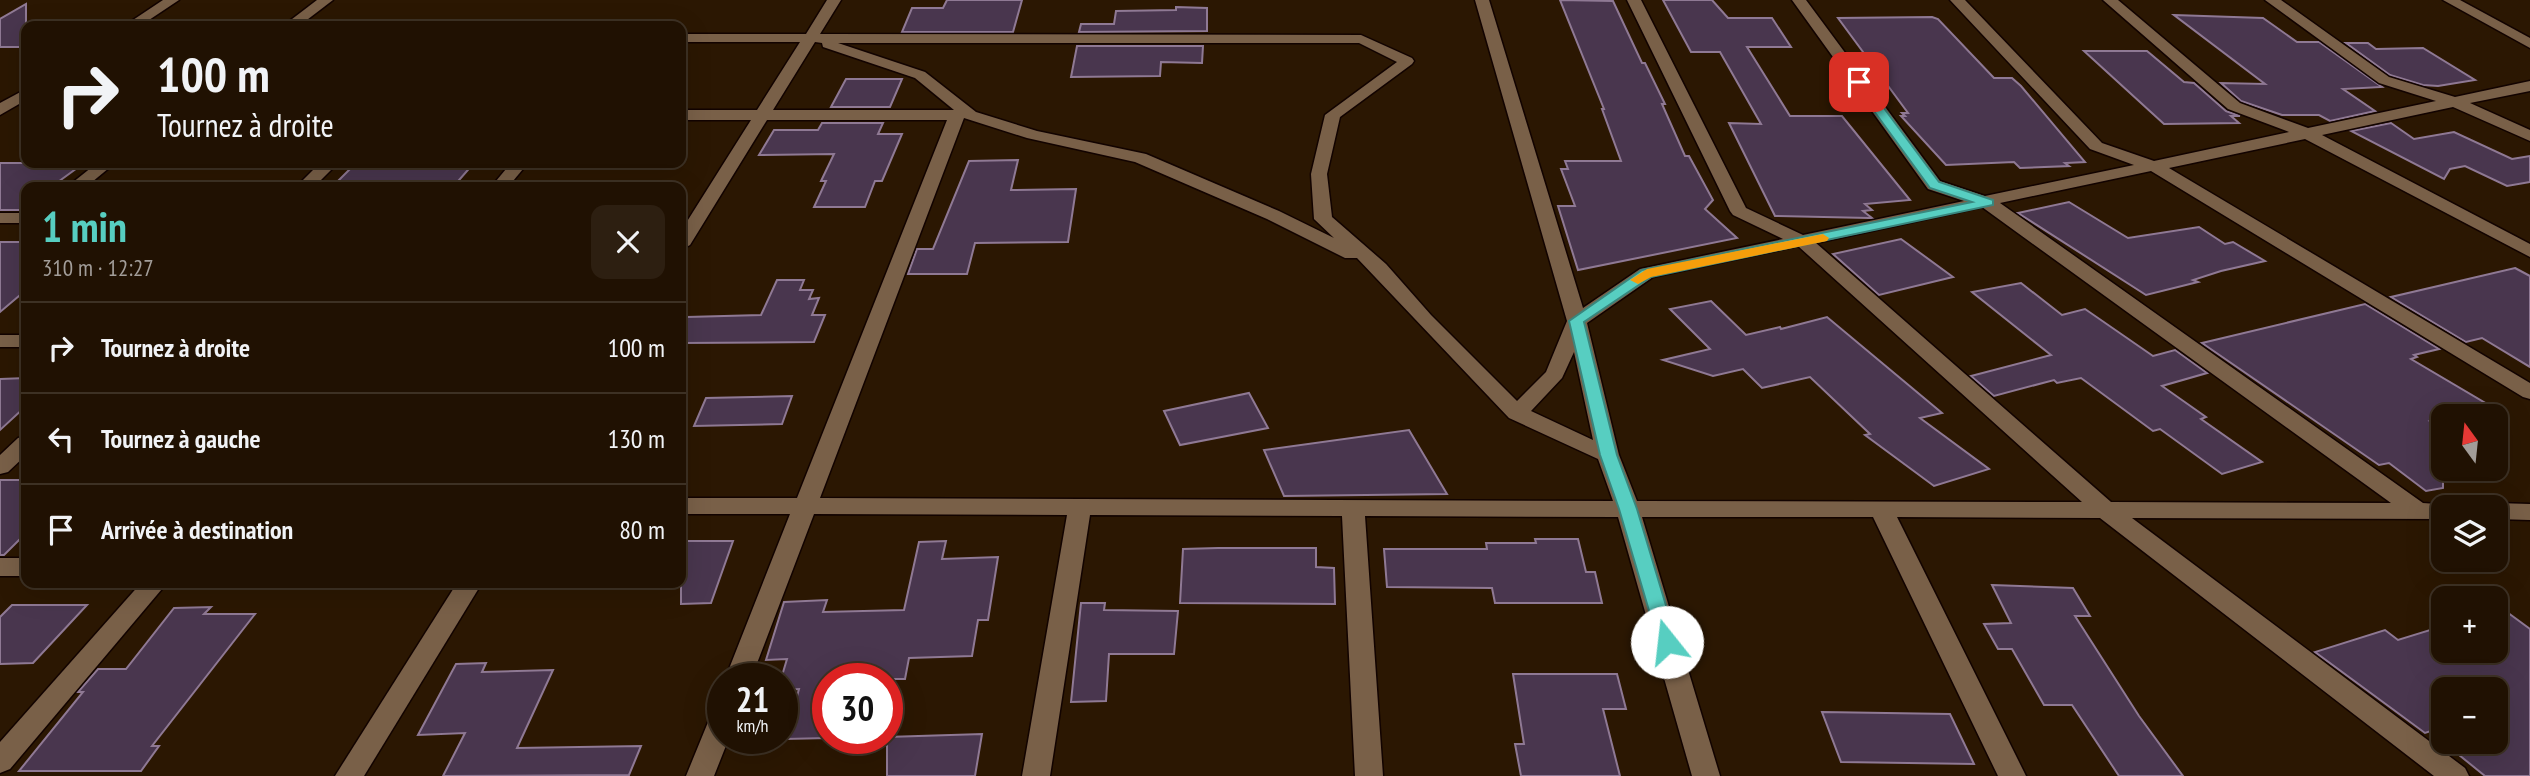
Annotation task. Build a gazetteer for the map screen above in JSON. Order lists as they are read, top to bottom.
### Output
{
  "north": "top",
  "page": {
    "turn": ["100 m", "Tournez à droite"],
    "heading": ["1 min", "310 m · 12:27"],
    "list": [
      {
        "name": "Tournez à droite",
        "value": "100 m"
      },
      {
        "name": "Tournez à gauche",
        "value": "130 m"
      },
      {
        "name": "Arrivée à destination",
        "value": "80 m"
      }
    ],
    "map_buttons": ["+", "−"],
    "speed": "21 km/h",
    "limit": "30"
  }
}
